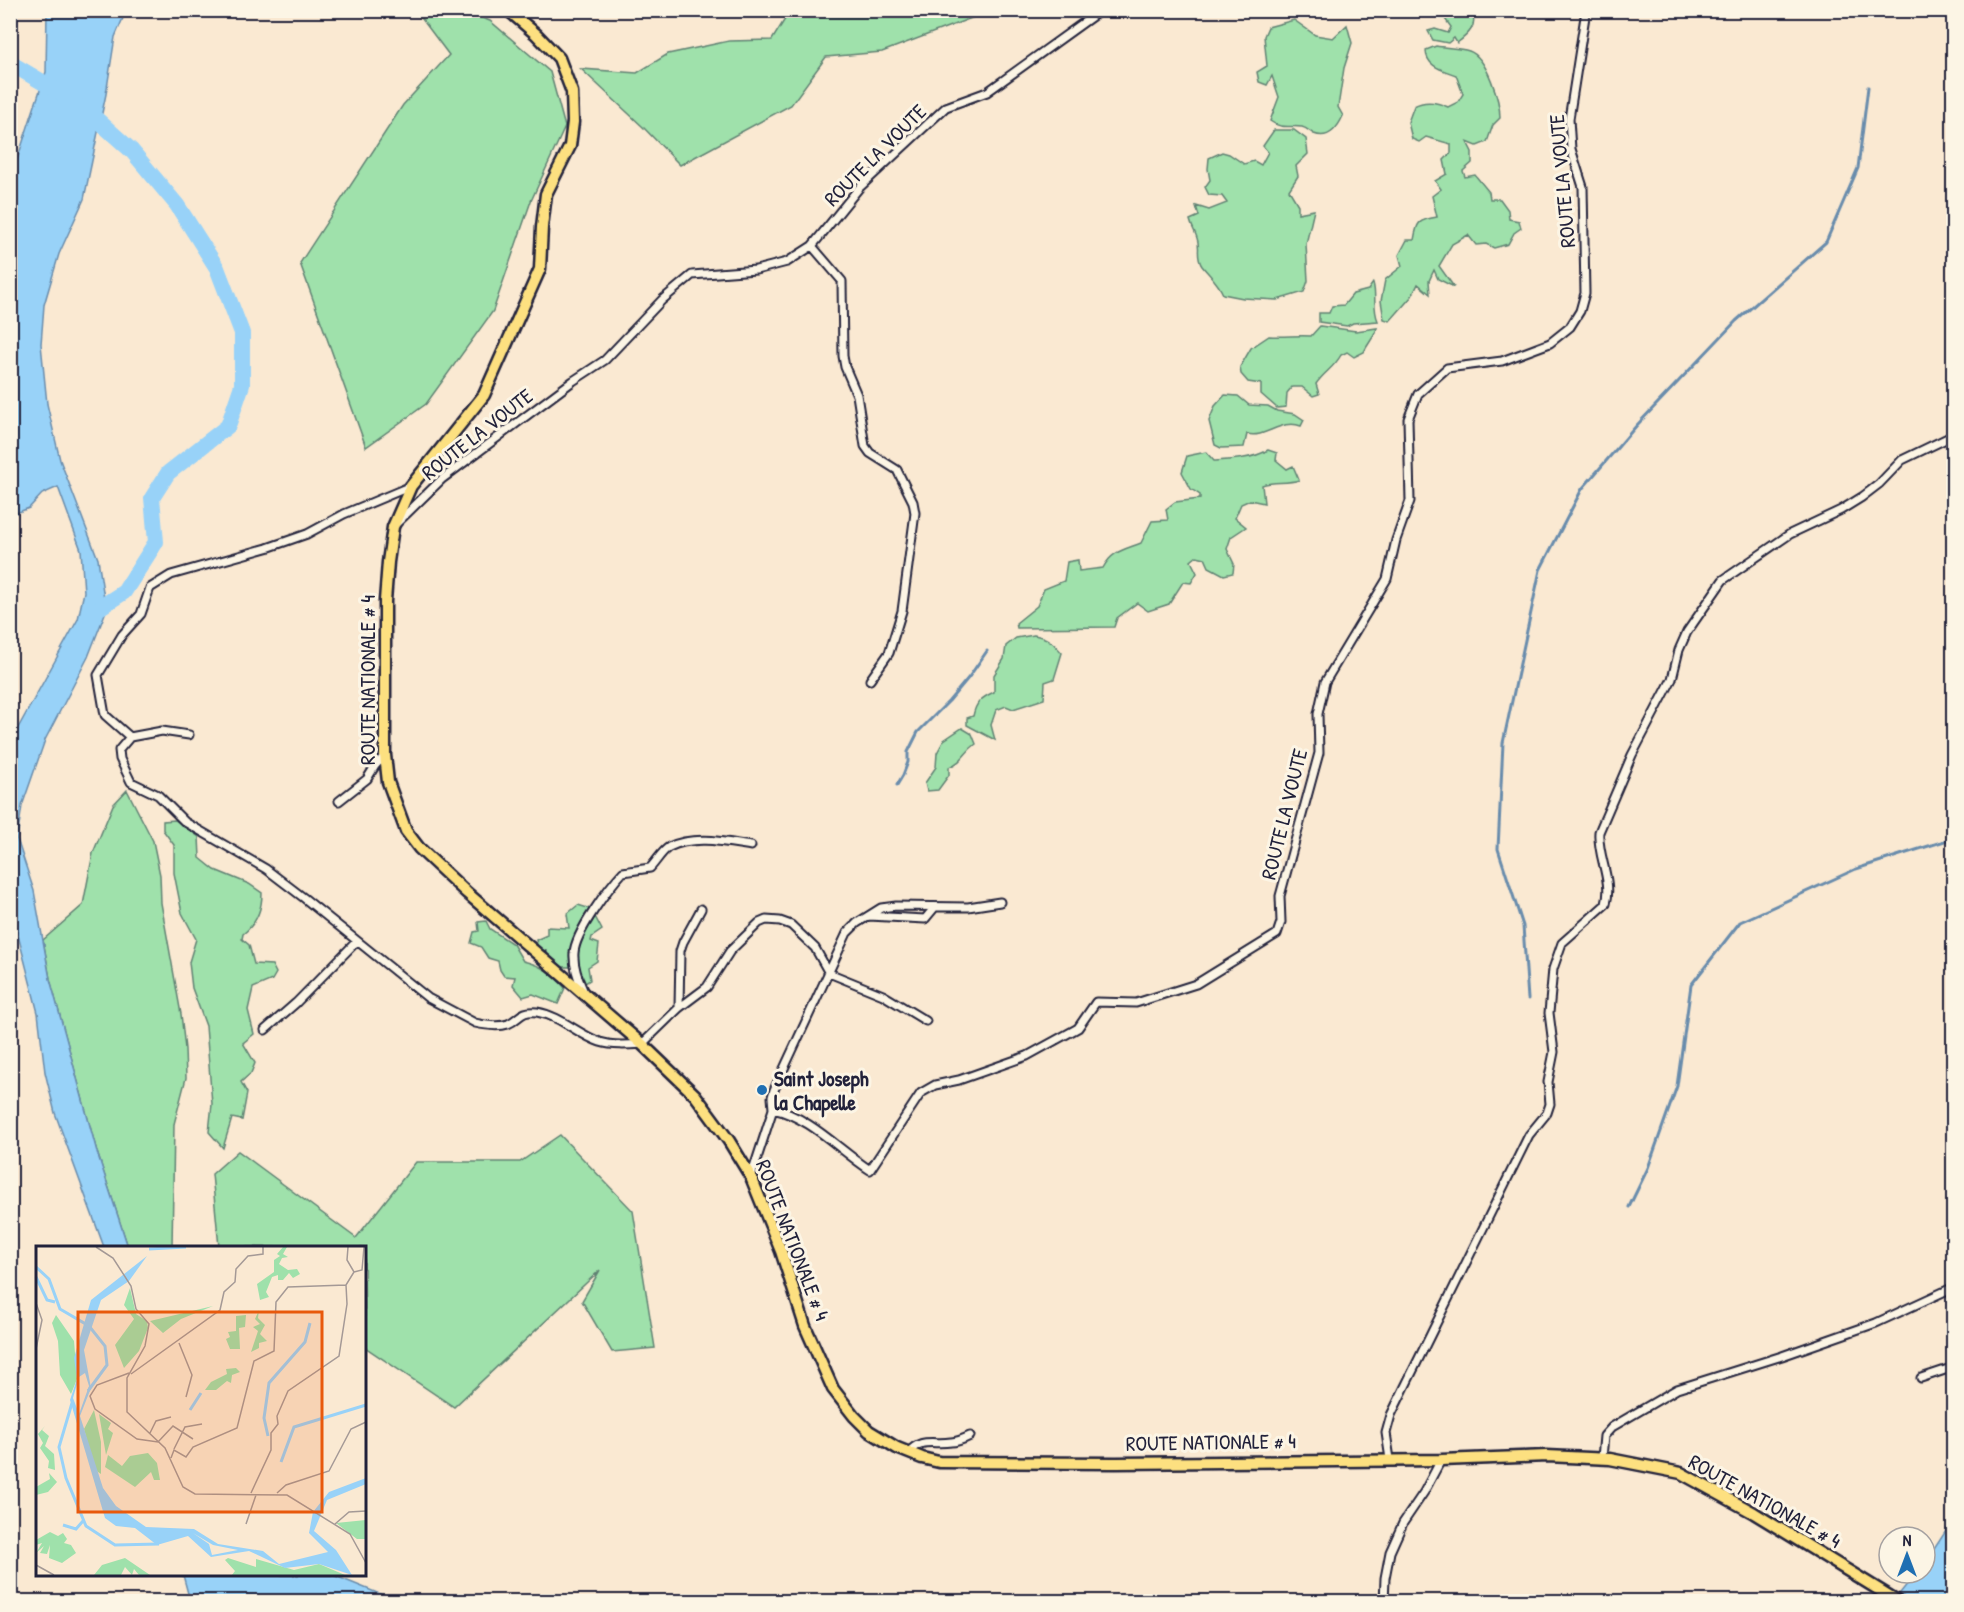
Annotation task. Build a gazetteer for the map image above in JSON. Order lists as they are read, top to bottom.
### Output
{
  "streets": {
    "main road": ["ROUTE NATIONALE # 4"],
    "street": ["ROUTE LA VOUTE"]
  },
  "crossings": [
    ["ROUTE LA VOUTE", "ROUTE NATIONALE # 4"]
  ],
  "places": ["Saint Joseph la Chapelle"],
  "north": "top"
}
